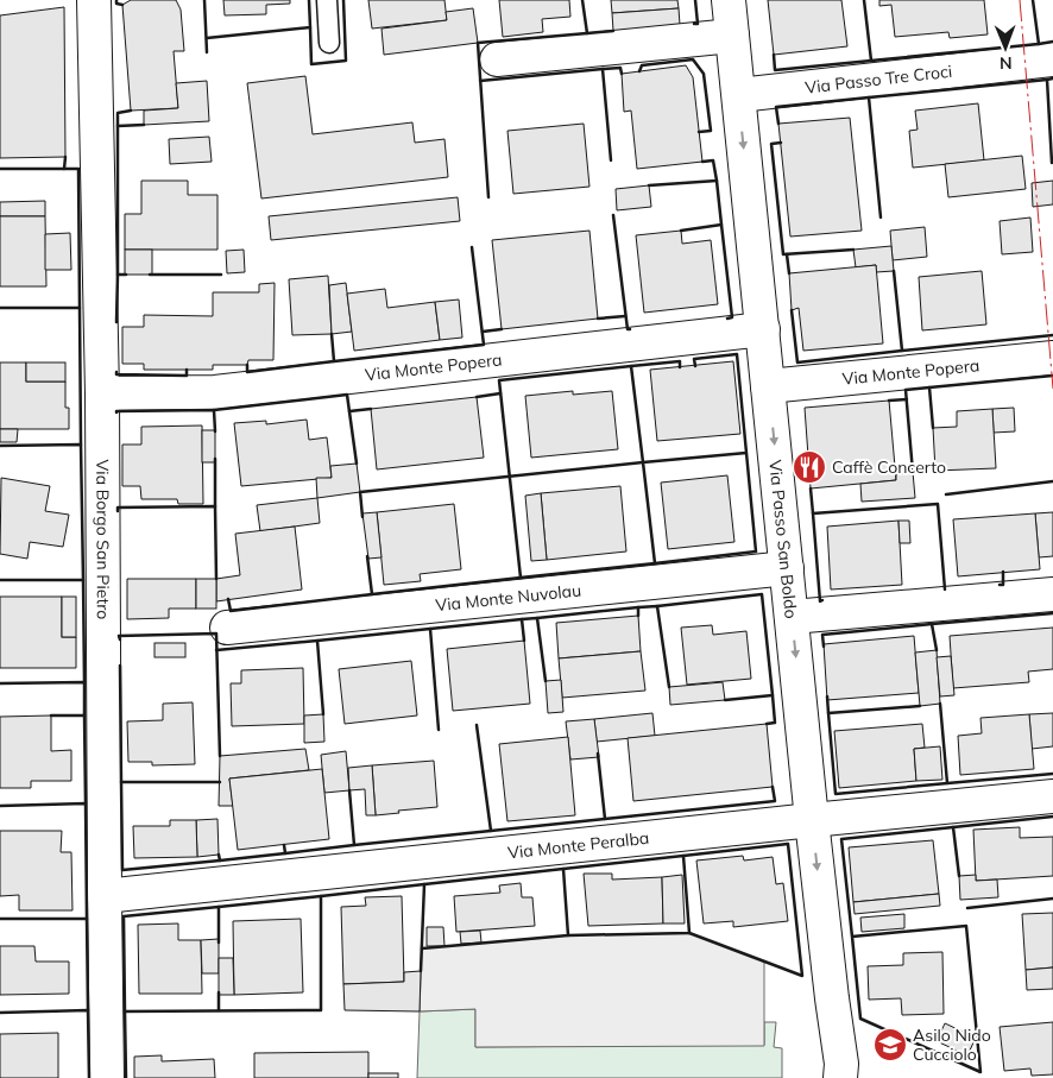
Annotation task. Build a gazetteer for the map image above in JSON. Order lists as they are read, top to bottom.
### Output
{
  "streets": {
    "street": [
      "Via Passo Tre Croci",
      "Via Monte Popera",
      "Via Borgo San Pietro",
      "Via Passo San Boldo",
      "Via Monte Nuvolau",
      "Via Monte Peralba"
    ]
  },
  "crossings": [
    ["Via Passo Tre Croci", "Via Passo San Boldo"],
    ["Via Monte Popera", "Via Borgo San Pietro"],
    ["Via Monte Popera", "Via Passo San Boldo"],
    ["Via Borgo San Pietro", "Via Monte Peralba"],
    ["Via Passo San Boldo", "Via Monte Nuvolau"],
    ["Via Passo San Boldo", "Via Monte Peralba"]
  ],
  "one_way": ["Via Passo San Boldo"],
  "places": {
    "restaurant": ["Caffè Concerto"],
    "school or university": ["Asilo Nido Cucciolo"]
  },
  "north": "bottom"
}
